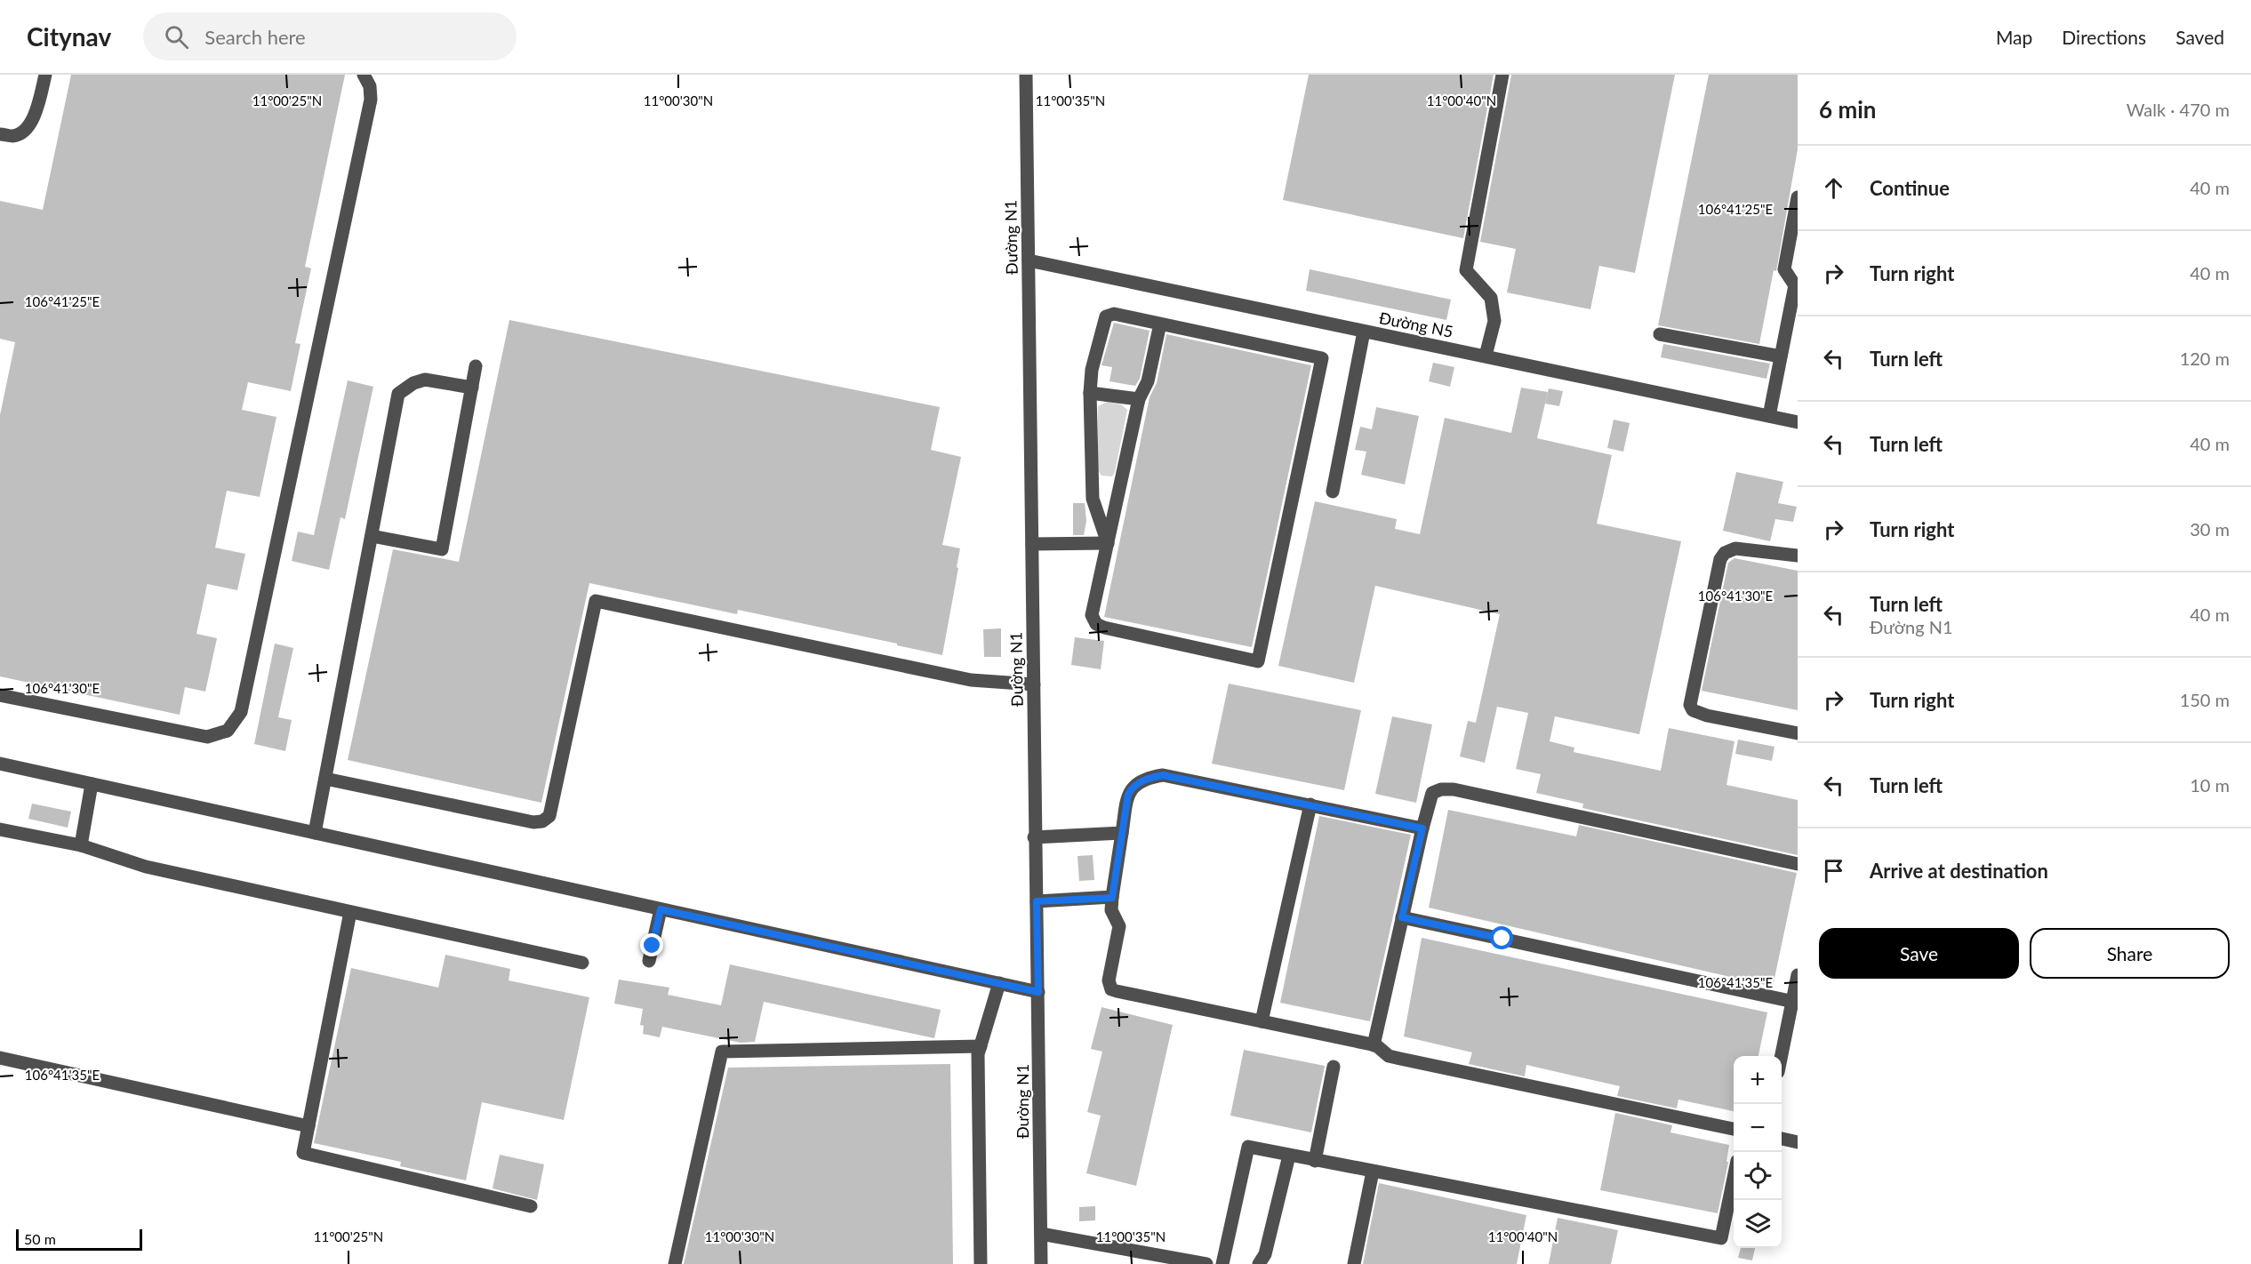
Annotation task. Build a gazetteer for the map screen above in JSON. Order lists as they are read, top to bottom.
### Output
{
  "streets": {
    "street": ["Đường N1", "Đường N5"]
  },
  "crossings": [
    ["Đường N1", "Đường N5"]
  ],
  "scale_bar": "50 m",
  "page": {
    "header": "Citynav",
    "search": "Search here",
    "nav": ["Map", "Directions", "Saved"],
    "heading": ["6 min", "Walk · 470 m"],
    "list": [
      ["Continue", "40 m"],
      ["Turn right", "40 m"],
      ["Turn left", "120 m"],
      ["Turn left", "40 m"],
      ["Turn right", "30 m"],
      ["Turn left", "Đường N1", "40 m"],
      ["Turn right", "150 m"],
      ["Turn left", "10 m"],
      "Arrive at destination"
    ],
    "buttons": ["Save", "Share"],
    "map_buttons": ["+", "−"],
    "scale": "50 m"
  },
  "coordinates": [
    "11°00'25\"N",
    "11°00'30\"N",
    "11°00'35\"N",
    "11°00'40\"N",
    "106°41'25\"E",
    "106°41'30\"E",
    "106°41'35\"E"
  ]
}
